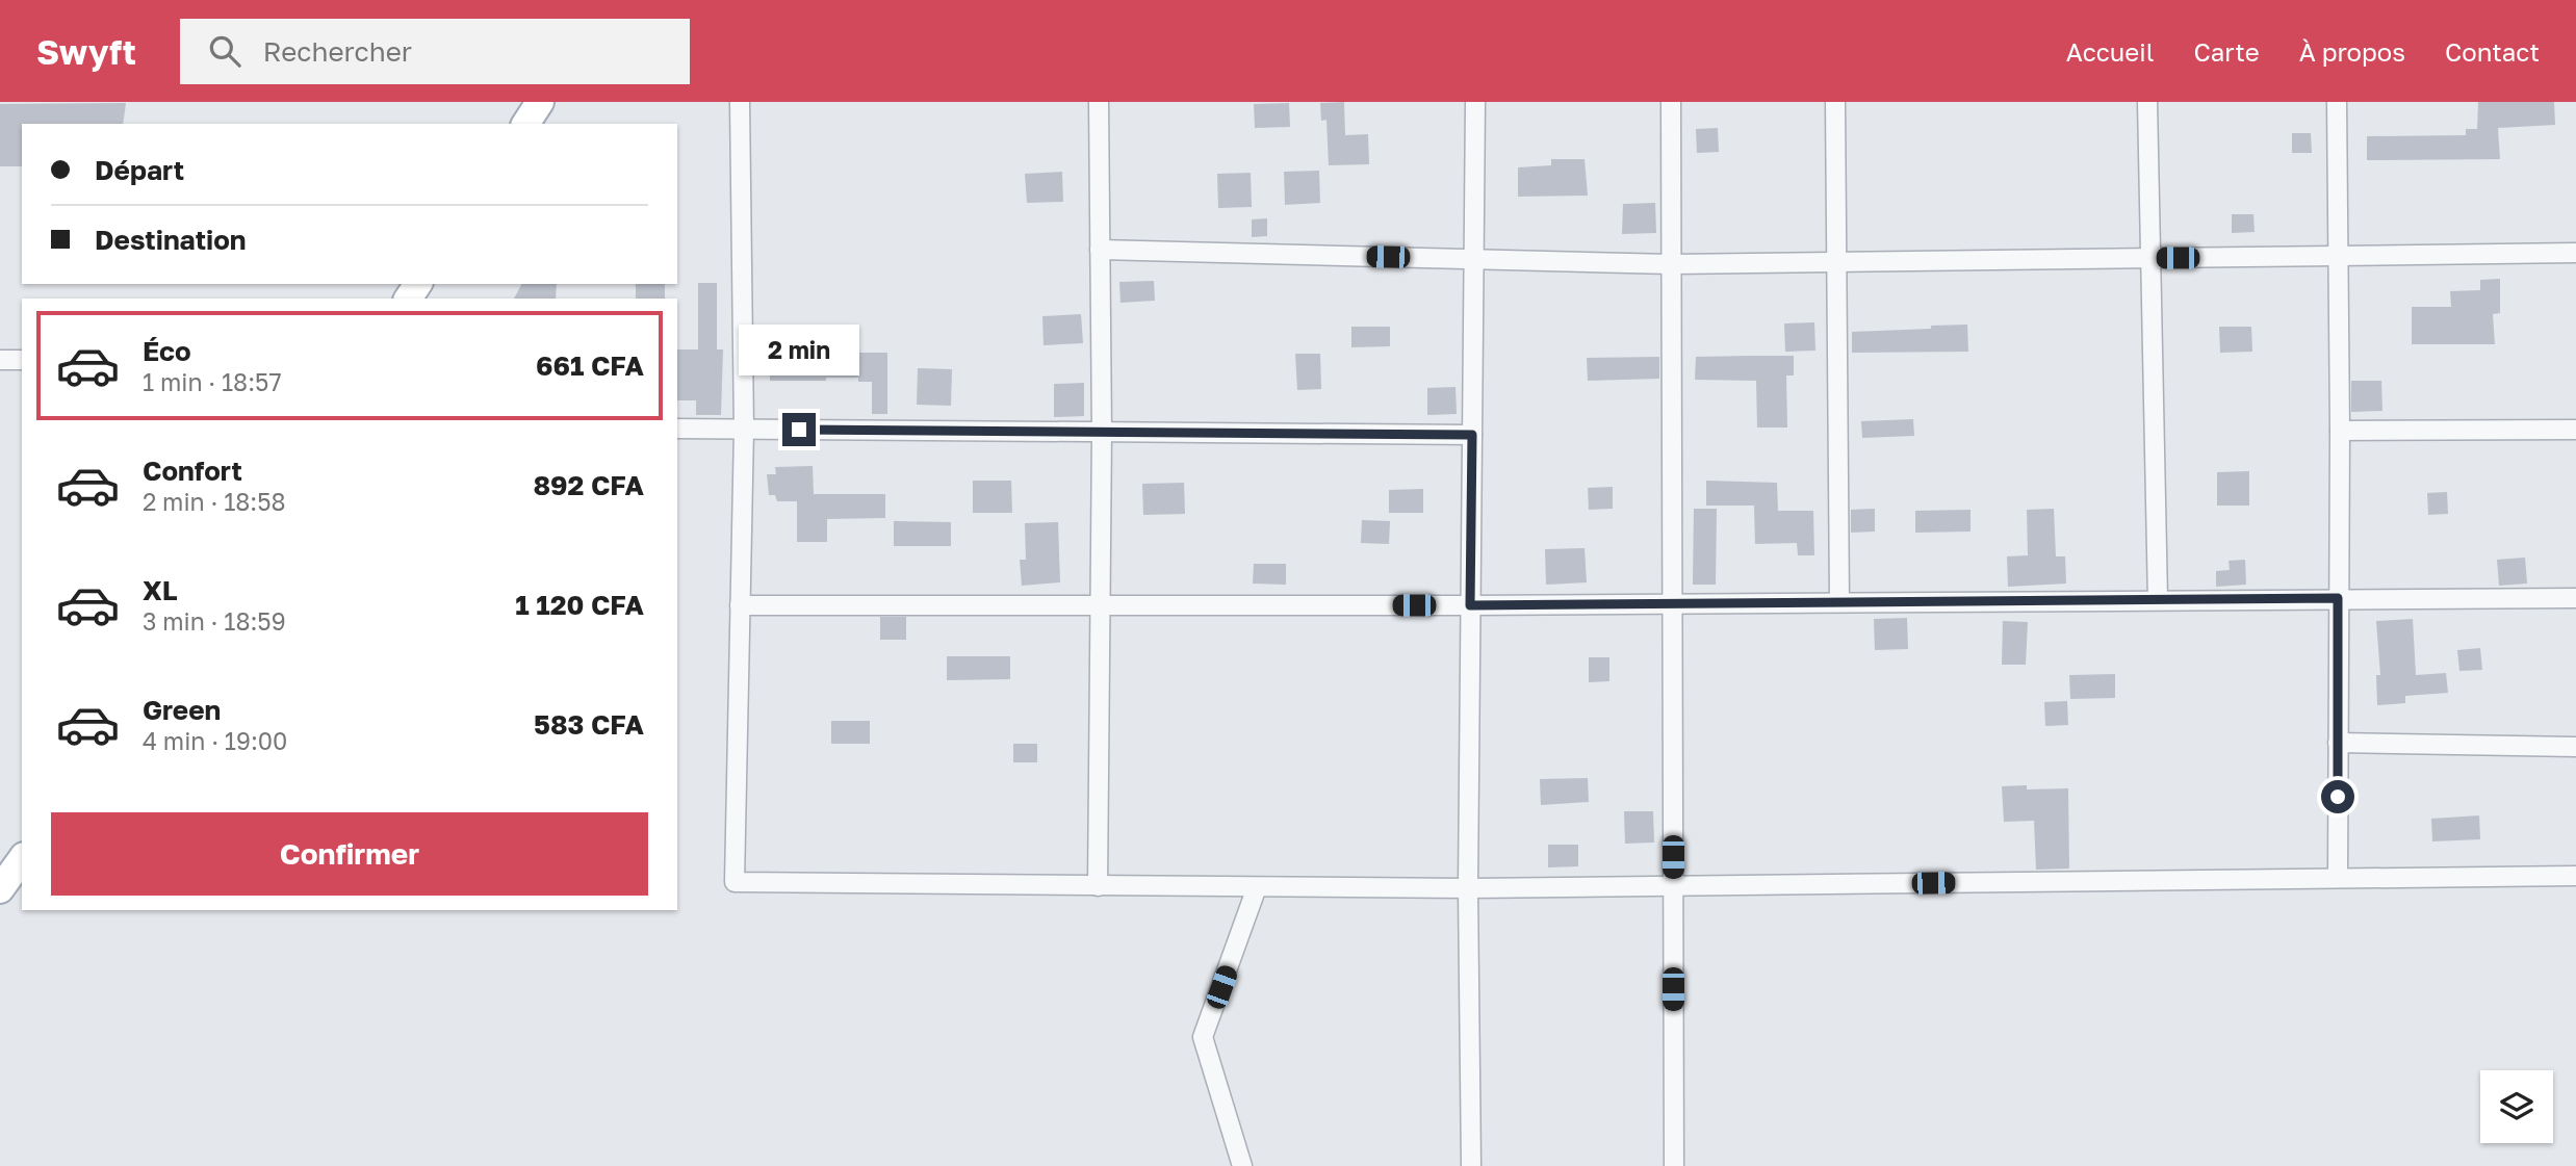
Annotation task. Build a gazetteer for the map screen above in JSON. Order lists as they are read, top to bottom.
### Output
{
  "page": {
    "header": "Swyft",
    "search": "Rechercher",
    "nav": [
      "Accueil",
      "Carte",
      "À propos",
      "Contact"
    ],
    "banner": ["Départ", "Destination"],
    "list": [
      {
        "name": "Éco",
        "note": "1 min · 18:57",
        "value": "661 CFA"
      },
      {
        "name": "Confort",
        "note": "2 min · 18:58",
        "value": "892 CFA"
      },
      {
        "name": "XL",
        "note": "3 min · 18:59",
        "value": "1 120 CFA"
      },
      {
        "name": "Green",
        "note": "4 min · 19:00",
        "value": "583 CFA"
      }
    ],
    "bubble": "2 min",
    "buttons": "Confirmer"
  }
}
